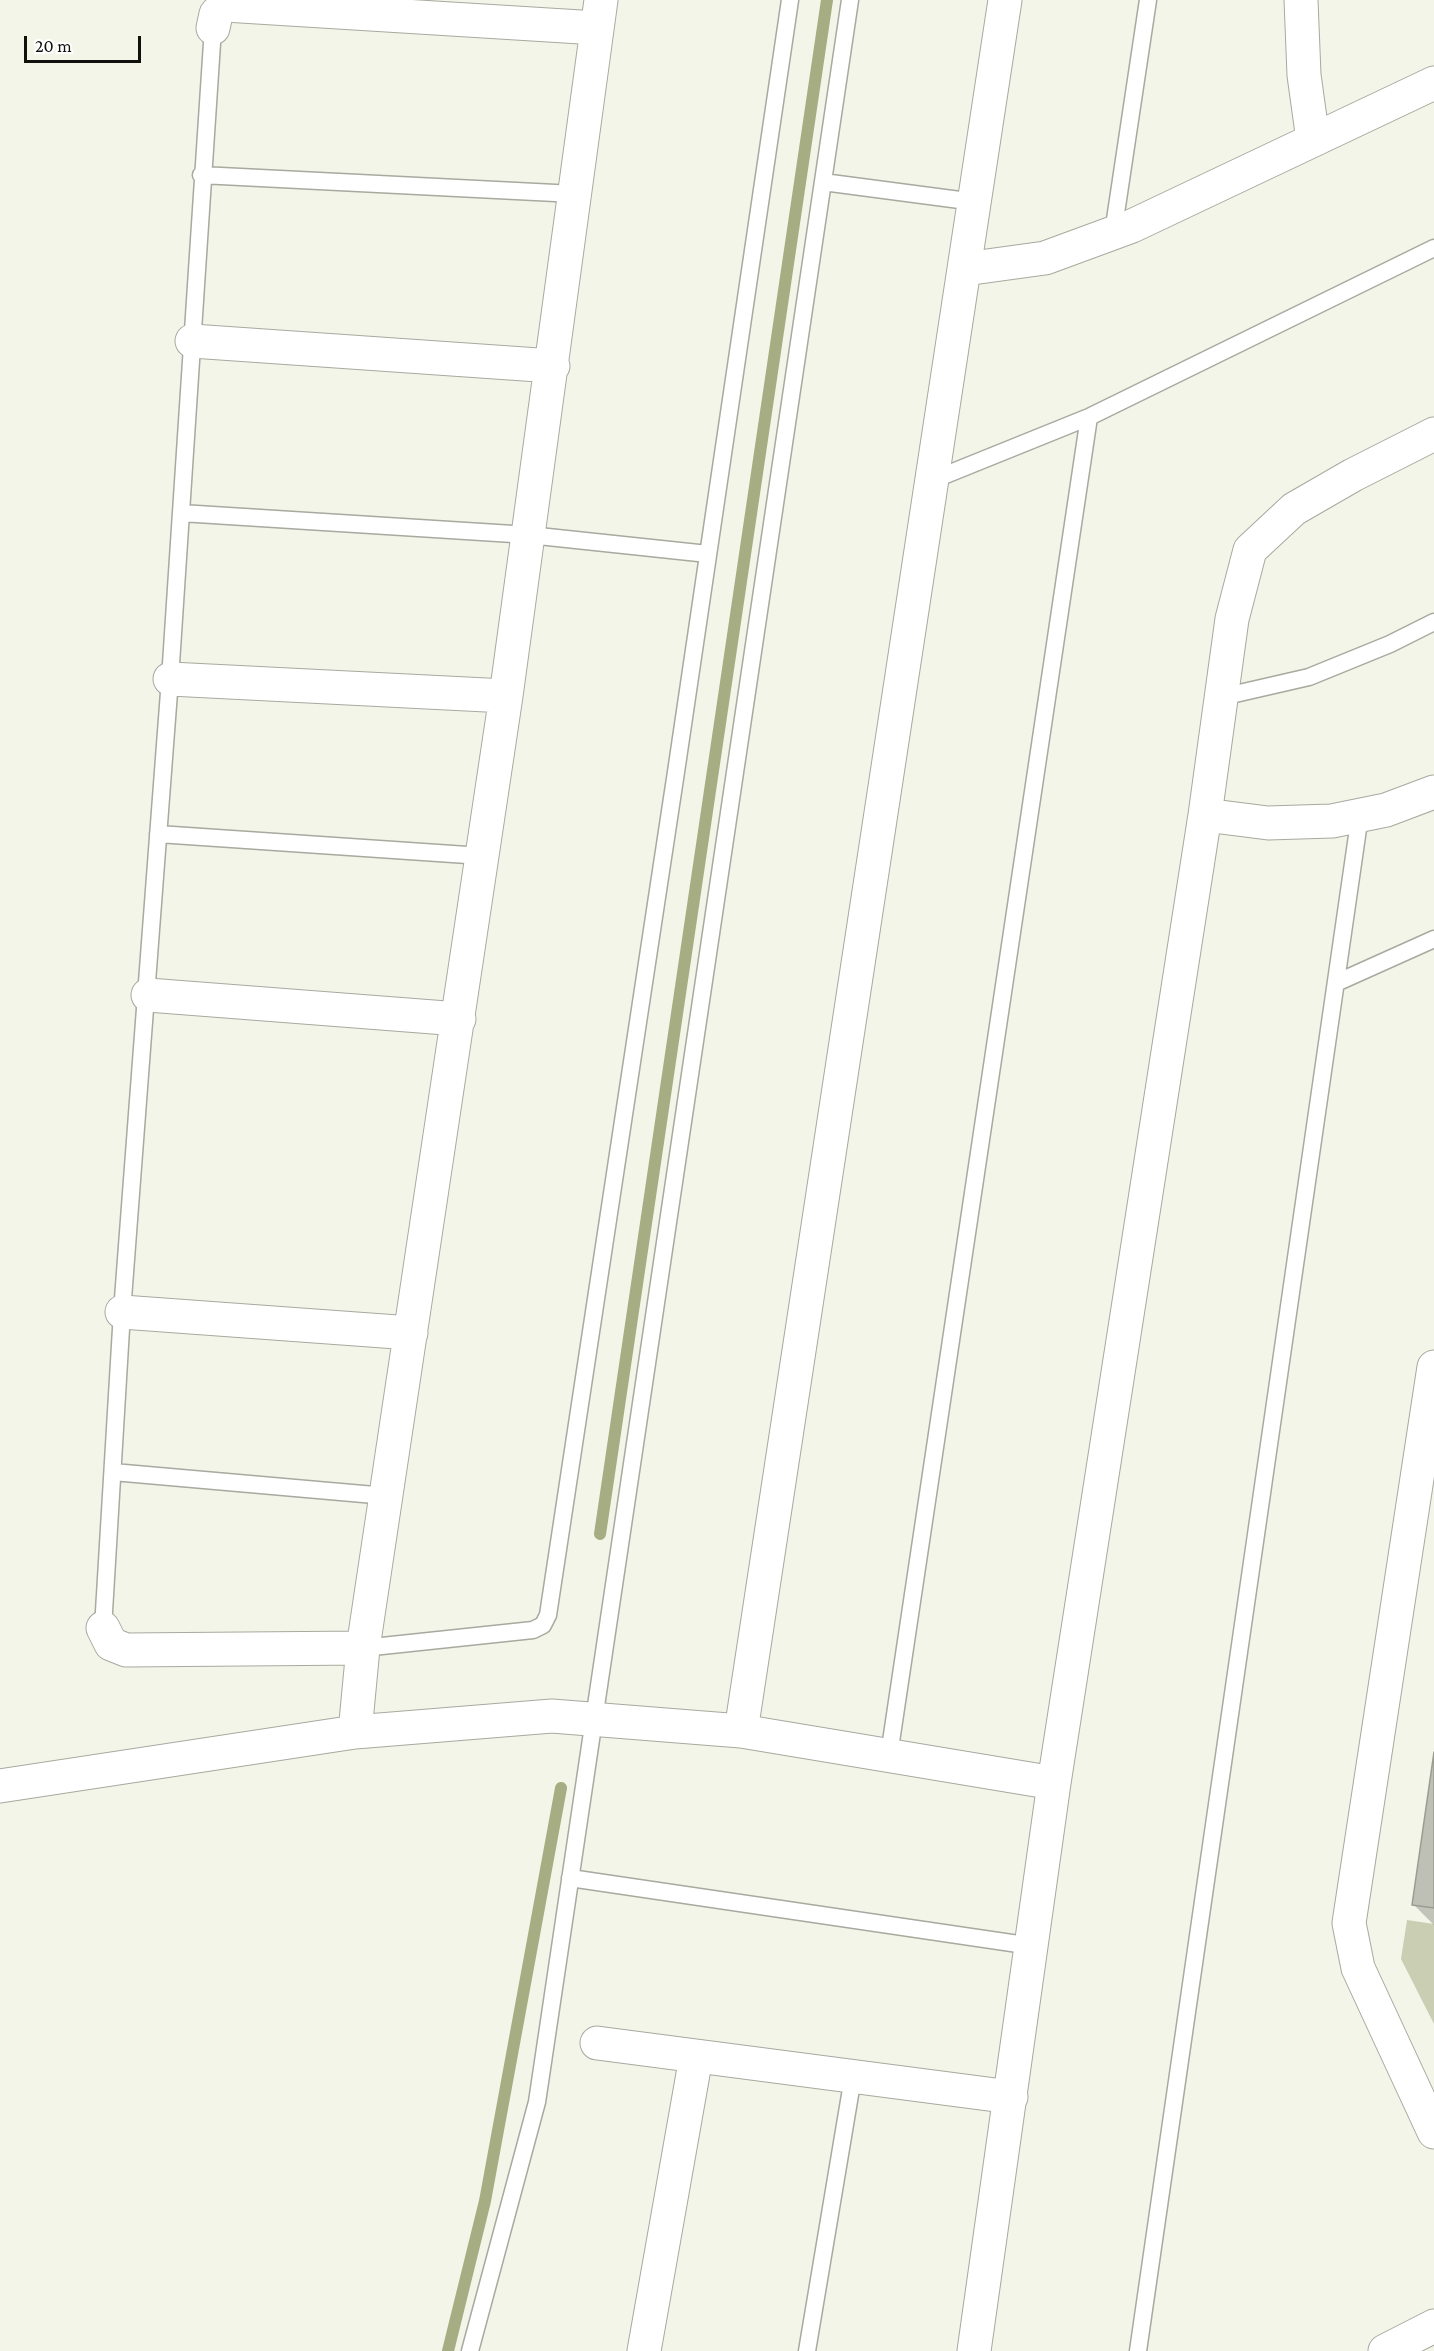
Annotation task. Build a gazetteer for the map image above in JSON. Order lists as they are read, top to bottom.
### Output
{
  "scale_bar": "20 m"
}
